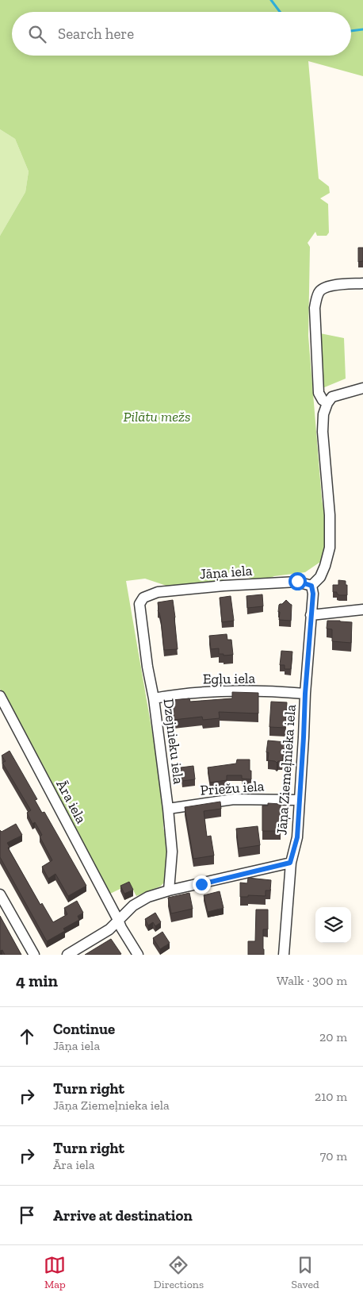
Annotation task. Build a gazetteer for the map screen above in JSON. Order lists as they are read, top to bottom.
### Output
{
  "streets": {
    "street": [
      "Jāņa iela",
      "Egļu iela",
      "Dzejnieku iela",
      "Jāņa Ziemeļnieka iela",
      "Priežu iela",
      "Āra iela"
    ]
  },
  "crossings": [
    ["Jāņa iela", "Dzejnieku iela"],
    ["Jāņa iela", "Jāņa Ziemeļnieka iela"],
    ["Egļu iela", "Dzejnieku iela"],
    ["Egļu iela", "Jāņa Ziemeļnieka iela"],
    ["Dzejnieku iela", "Priežu iela"],
    ["Jāņa Ziemeļnieka iela", "Priežu iela"]
  ],
  "parks": ["Pilātu mežs"],
  "page": {
    "search": "Search here",
    "heading": ["4 min", "Walk · 300 m"],
    "list": [
      ["Continue", "Jāņa iela", "20 m"],
      ["Turn right", "Jāņa Ziemeļnieka iela", "210 m"],
      ["Turn right", "Āra iela", "70 m"],
      "Arrive at destination"
    ],
    "nav": ["Map", "Directions", "Saved"]
  }
}
